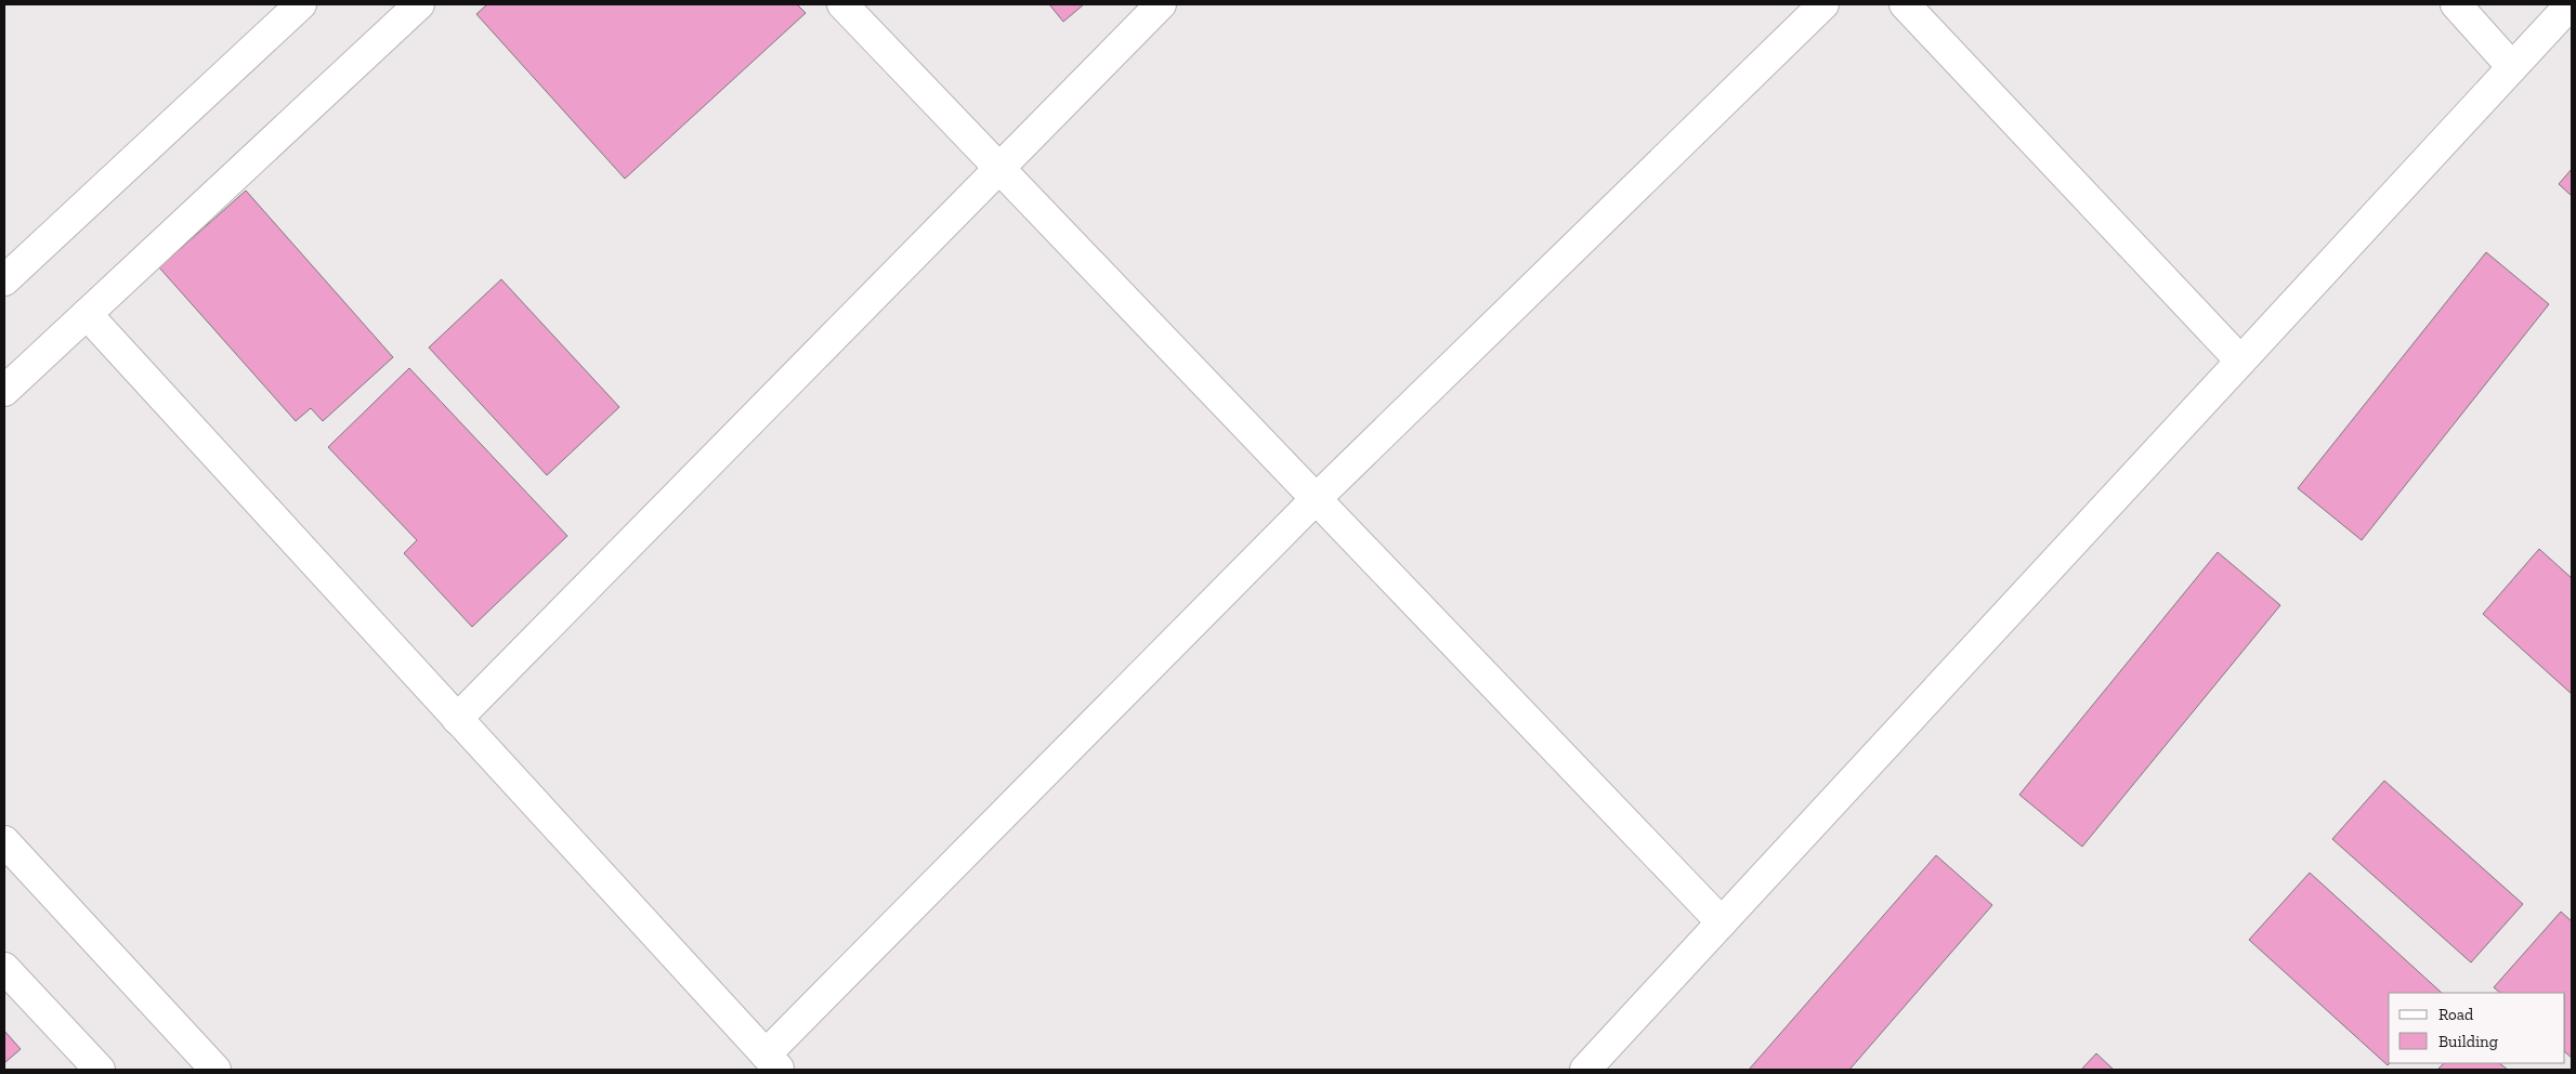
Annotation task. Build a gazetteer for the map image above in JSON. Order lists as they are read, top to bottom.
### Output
{
  "legend": ["Road", "Building"]
}
